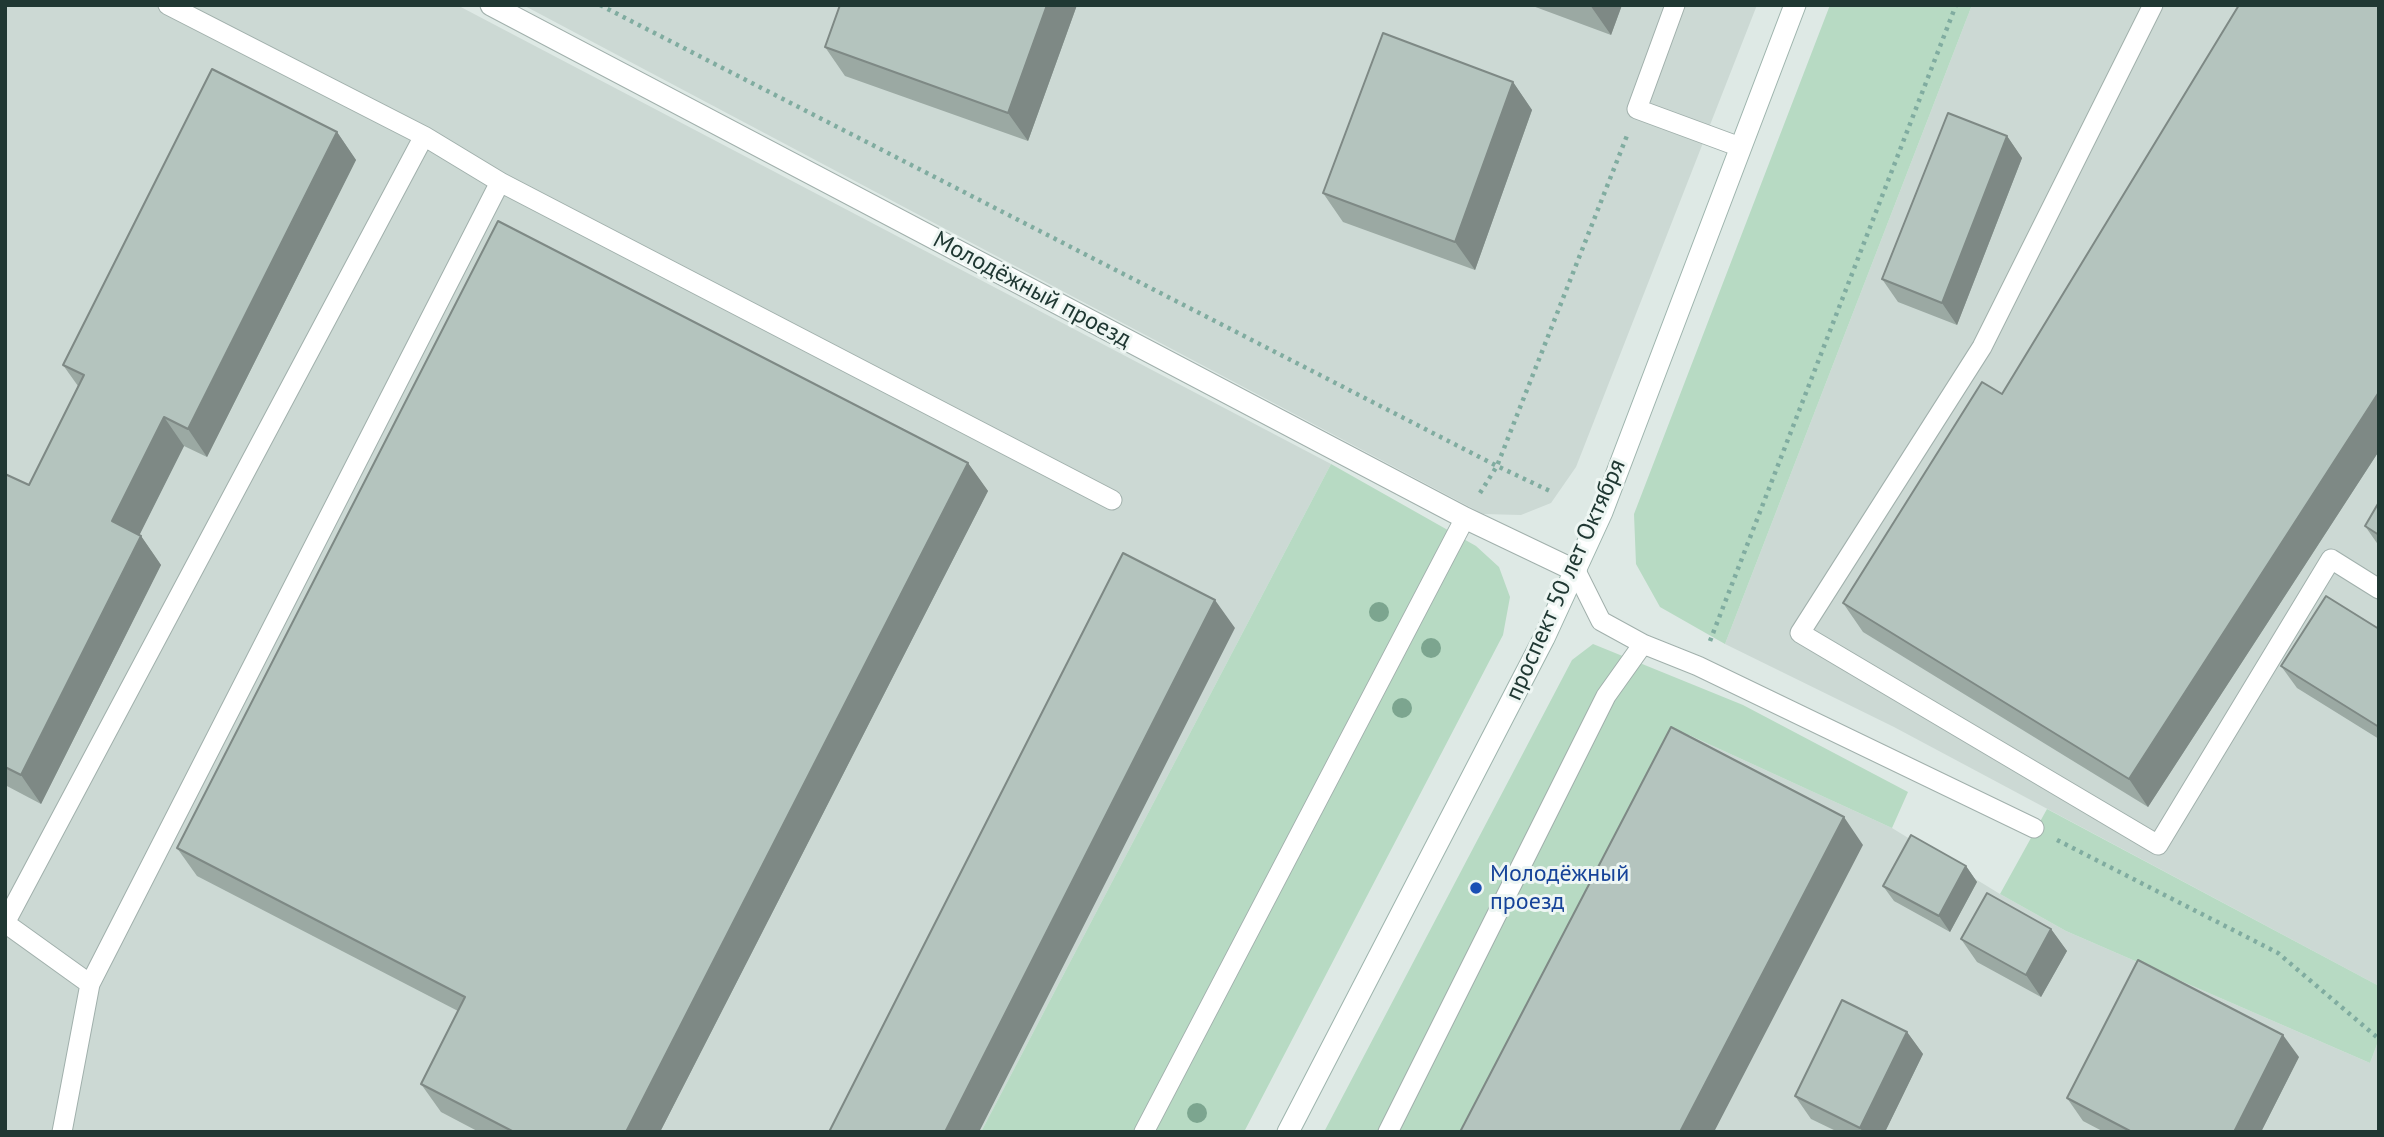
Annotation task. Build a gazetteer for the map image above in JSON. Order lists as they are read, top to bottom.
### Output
{
  "streets": {
    "main road": ["Молодёжный проезд", "проспект 50 лет Октября"]
  },
  "crossings": [
    ["Молодёжный проезд", "проспект 50 лет Октября"]
  ],
  "places": ["Молодёжный проезд"]
}
